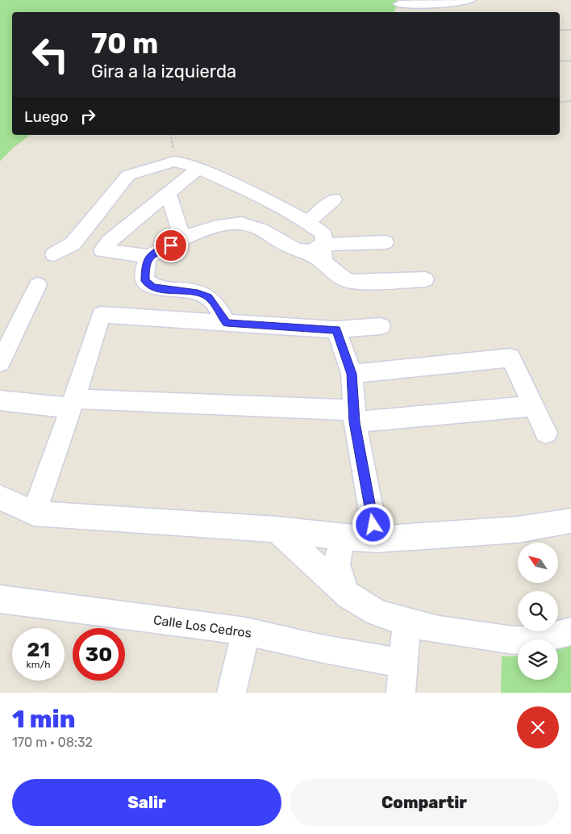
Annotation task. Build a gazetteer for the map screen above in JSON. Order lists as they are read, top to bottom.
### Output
{
  "streets": {
    "street": ["Calle Los Cedros"]
  },
  "north": "top left",
  "page": {
    "turn": ["70 m", "Gira a la izquierda"],
    "then": "Luego",
    "speed": "21 km/h",
    "limit": "30",
    "heading": ["1 min", "170 m · 08:32"],
    "buttons": ["Salir", "Compartir"]
  }
}
